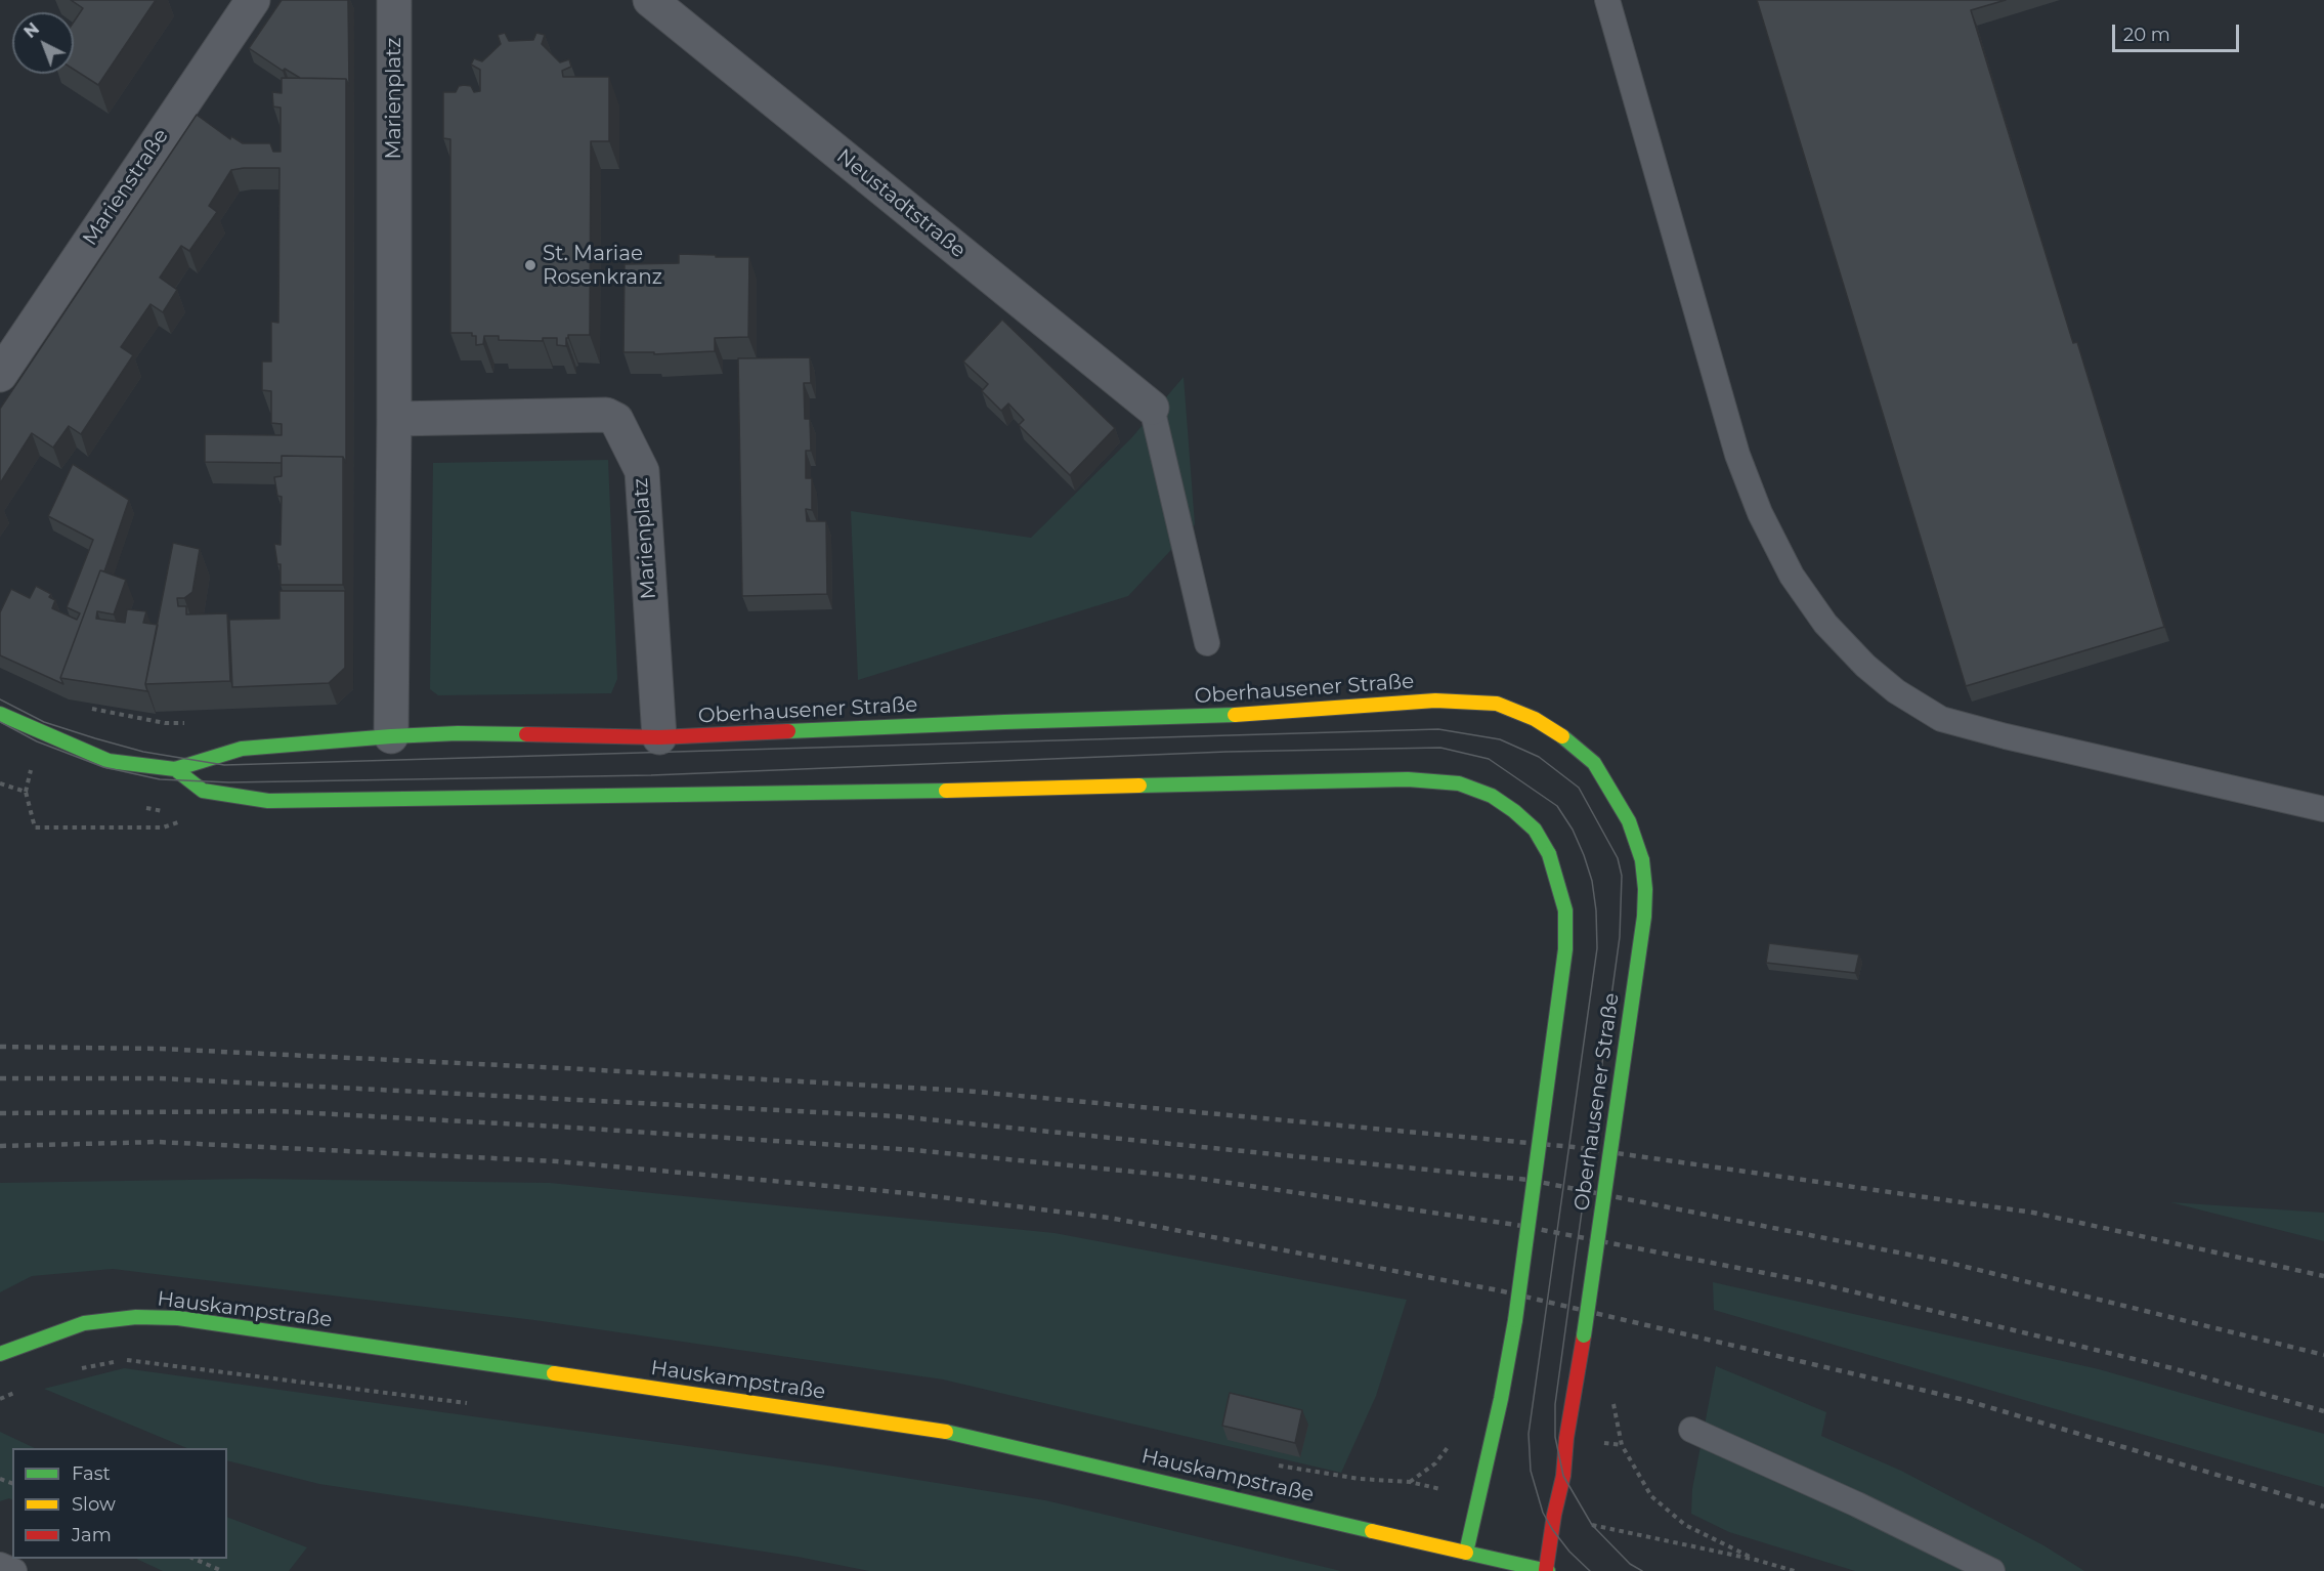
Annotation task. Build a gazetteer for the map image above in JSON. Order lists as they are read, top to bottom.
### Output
{
  "streets": {
    "main road": ["Oberhausener Straße", "Hauskampstraße"],
    "street": ["Marienplatz", "Marienstraße", "Neustadtstraße"]
  },
  "crossings": [
    ["Marienplatz", "Oberhausener Straße"],
    ["Oberhausener Straße", "Hauskampstraße"]
  ],
  "places": ["St. Mariae Rosenkranz"],
  "legend": ["Fast", "Slow", "Jam"],
  "scale_bar": "20 m",
  "north": "top left"
}
